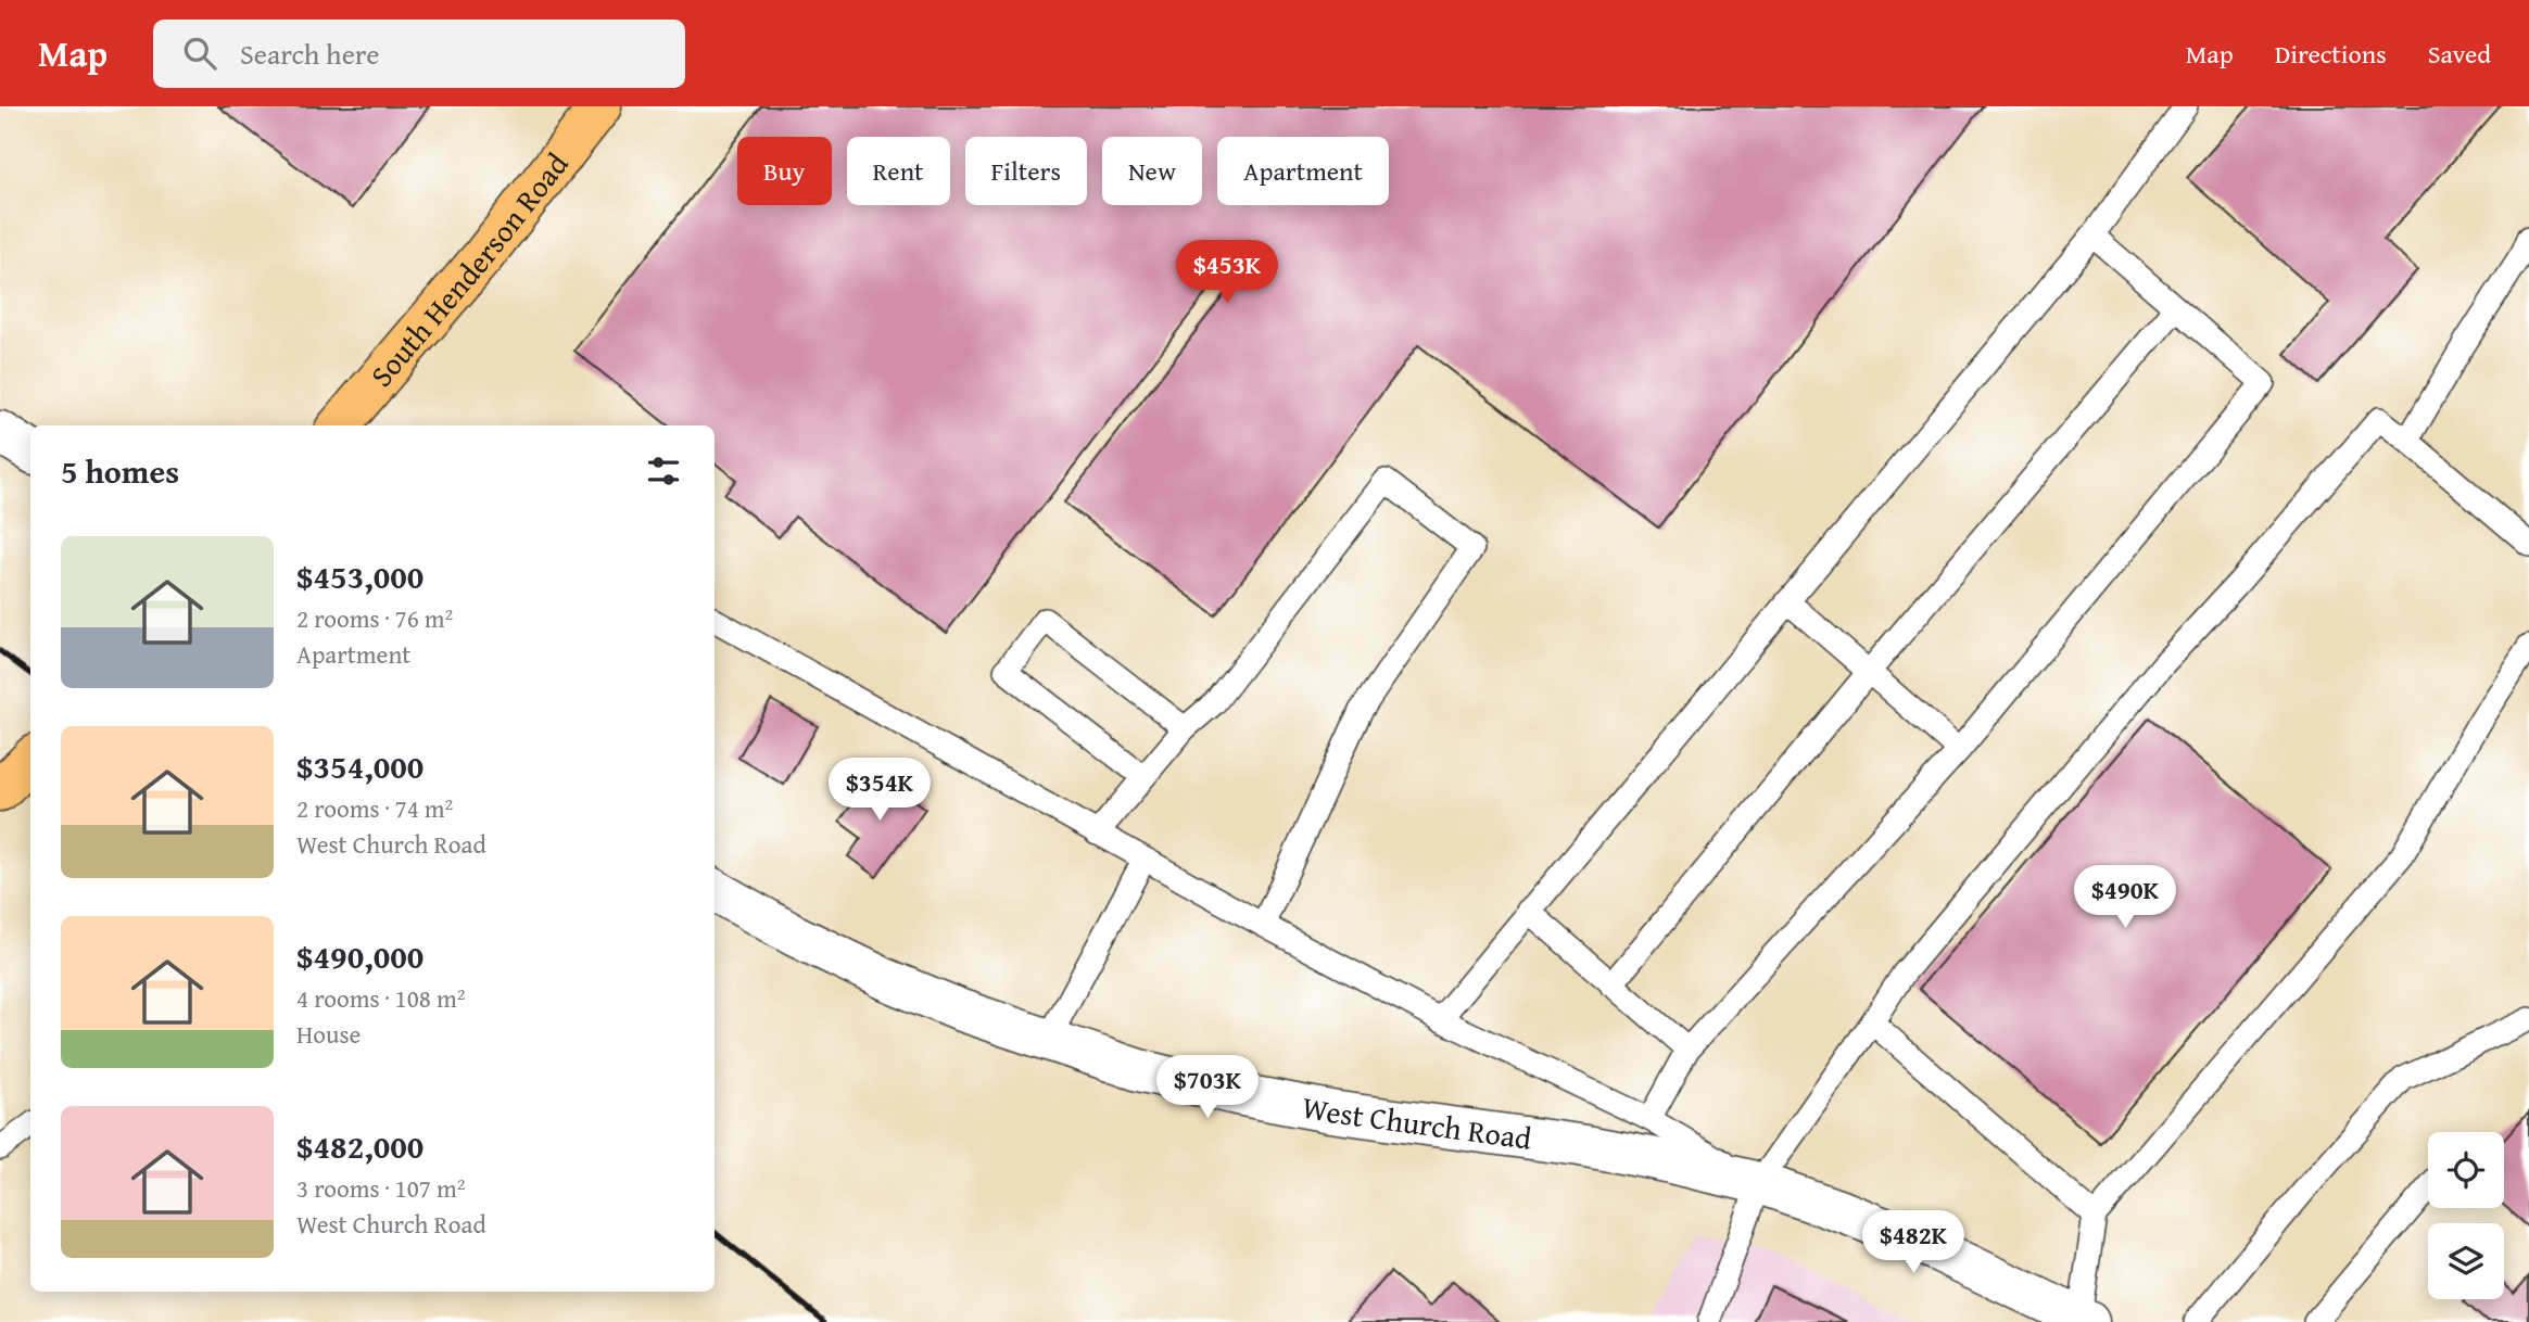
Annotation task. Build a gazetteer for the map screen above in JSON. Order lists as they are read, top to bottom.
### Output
{
  "streets": {
    "main road": ["South Henderson Road"],
    "street": ["West Church Road"]
  },
  "page": {
    "header": "Map",
    "search": "Search here",
    "nav": ["Map", "Directions", "Saved"],
    "chip": [
      "Buy",
      "Rent",
      "Filters",
      "New",
      "Apartment"
    ],
    "price": [
      "$453K",
      "$354K",
      "$490K",
      "$703K",
      "$482K"
    ],
    "heading": "5 homes",
    "list": [
      {
        "name": "$453,000",
        "note": "2 rooms · 76 m² · Apartment"
      },
      {
        "name": "$354,000",
        "note": "2 rooms · 74 m² · West Church Road"
      },
      {
        "name": "$490,000",
        "note": "4 rooms · 108 m² · House"
      },
      {
        "name": "$482,000",
        "note": "3 rooms · 107 m² · West Church Road"
      }
    ]
  }
}
